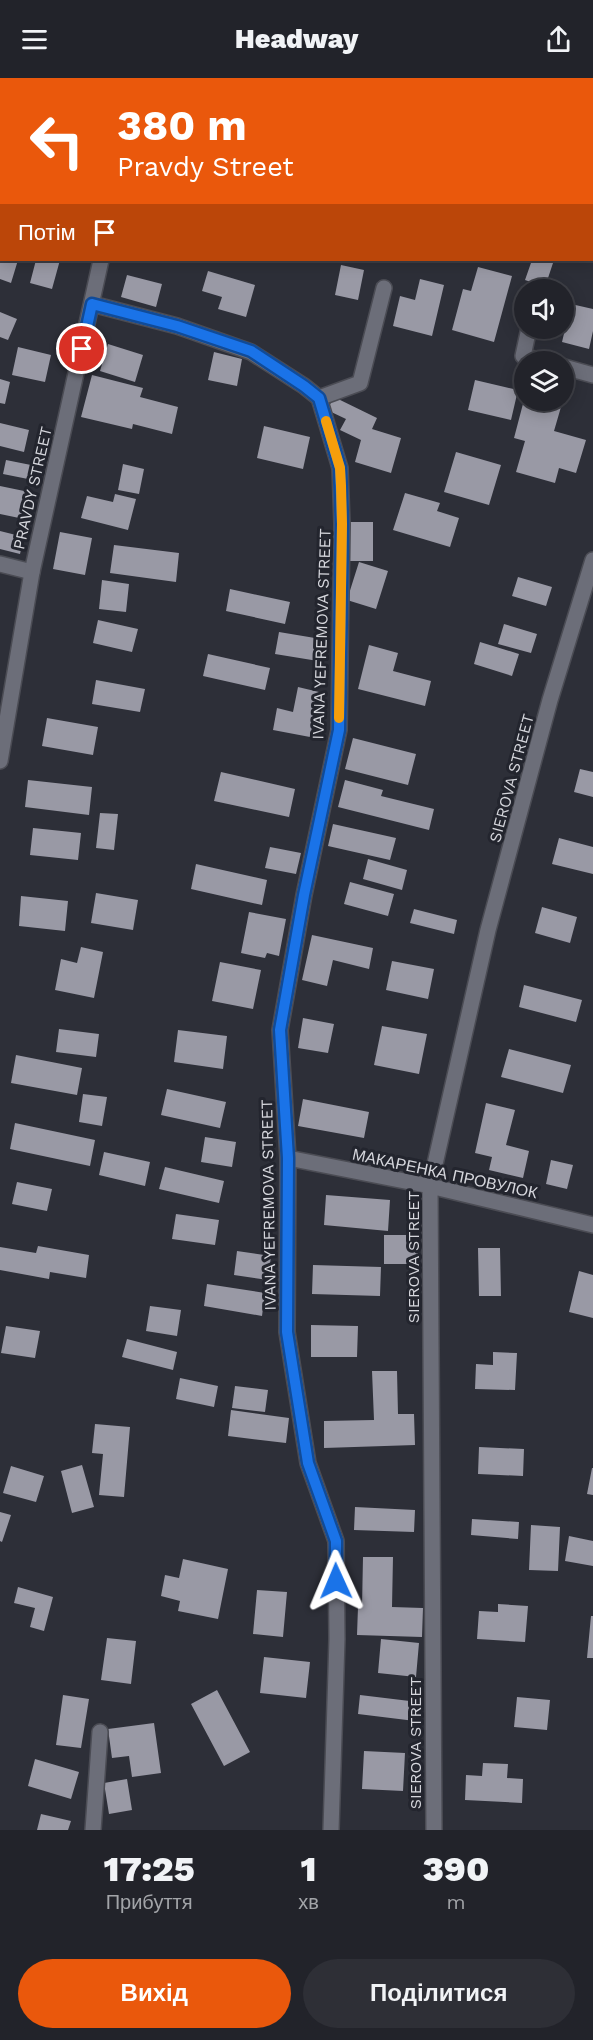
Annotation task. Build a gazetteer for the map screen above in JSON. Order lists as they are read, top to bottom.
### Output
{
  "streets": {
    "street": [
      "PRAVDY STREET",
      "IVANA YEFREMOVA STREET",
      "SIEROVA STREET",
      "МАКАРЕНКА ПРОВУЛОК"
    ]
  },
  "crossings": [
    ["IVANA YEFREMOVA STREET", "МАКАРЕНКА ПРОВУЛОК"],
    ["SIEROVA STREET", "МАКАРЕНКА ПРОВУЛОК"]
  ],
  "page": {
    "header": "Headway",
    "turn": ["380 m", "Pravdy Street"],
    "then": "Потім",
    "eta": [
      "17:25",
      "Прибуття",
      "1",
      "хв",
      "390",
      "m"
    ],
    "buttons": ["Вихід", "Поділитися"]
  }
}
